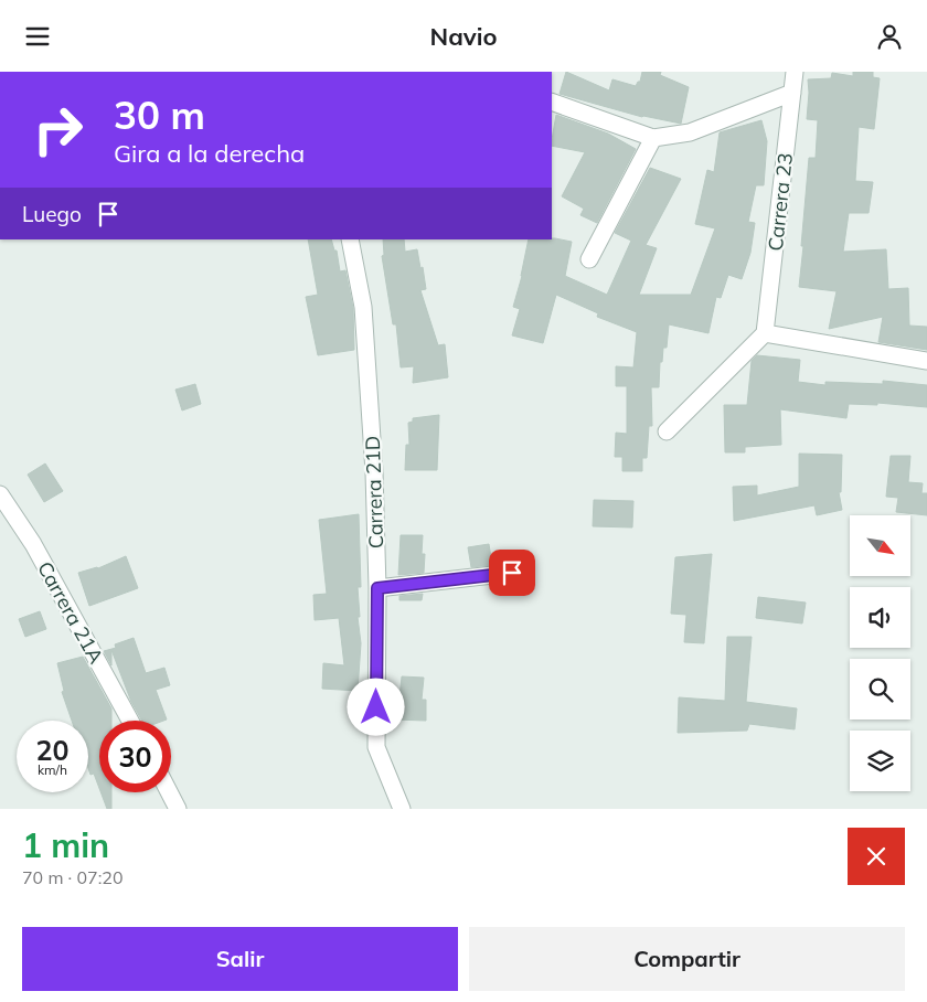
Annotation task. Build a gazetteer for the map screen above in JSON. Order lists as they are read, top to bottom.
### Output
{
  "streets": {
    "street": ["Carrera 23", "Carrera 21D", "Carrera 21A"]
  },
  "north": "bottom right",
  "page": {
    "header": "Navio",
    "turn": ["30 m", "Gira a la derecha"],
    "then": "Luego",
    "speed": "20 km/h",
    "limit": "30",
    "heading": ["1 min", "70 m · 07:20"],
    "buttons": ["Salir", "Compartir"]
  }
}
